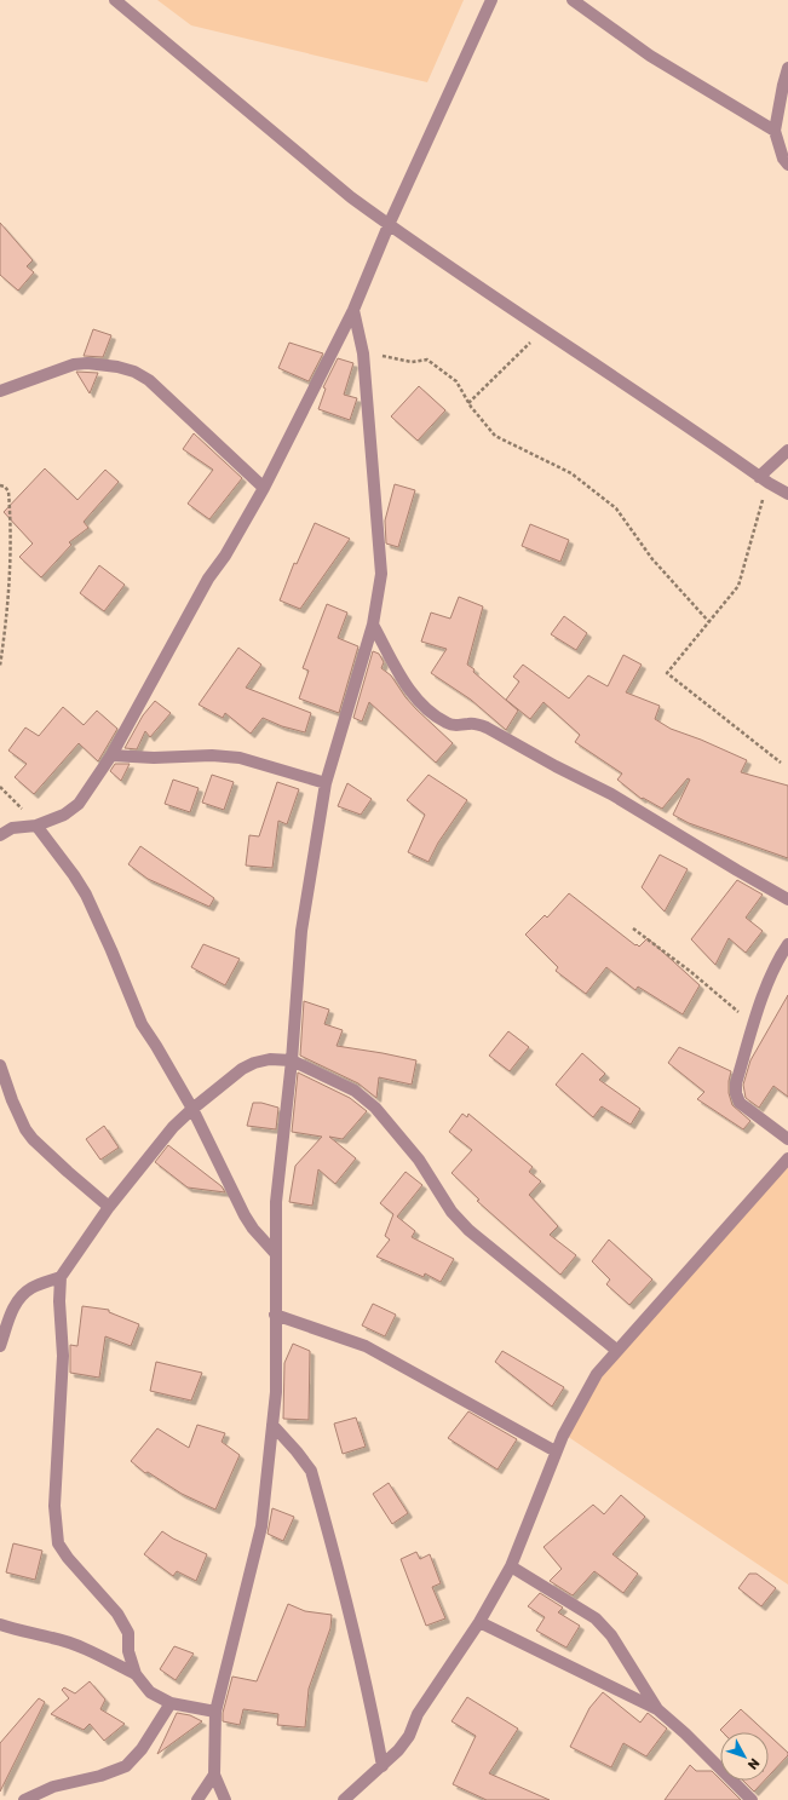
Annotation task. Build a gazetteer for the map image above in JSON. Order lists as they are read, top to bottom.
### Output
{
  "north": "bottom right"
}
